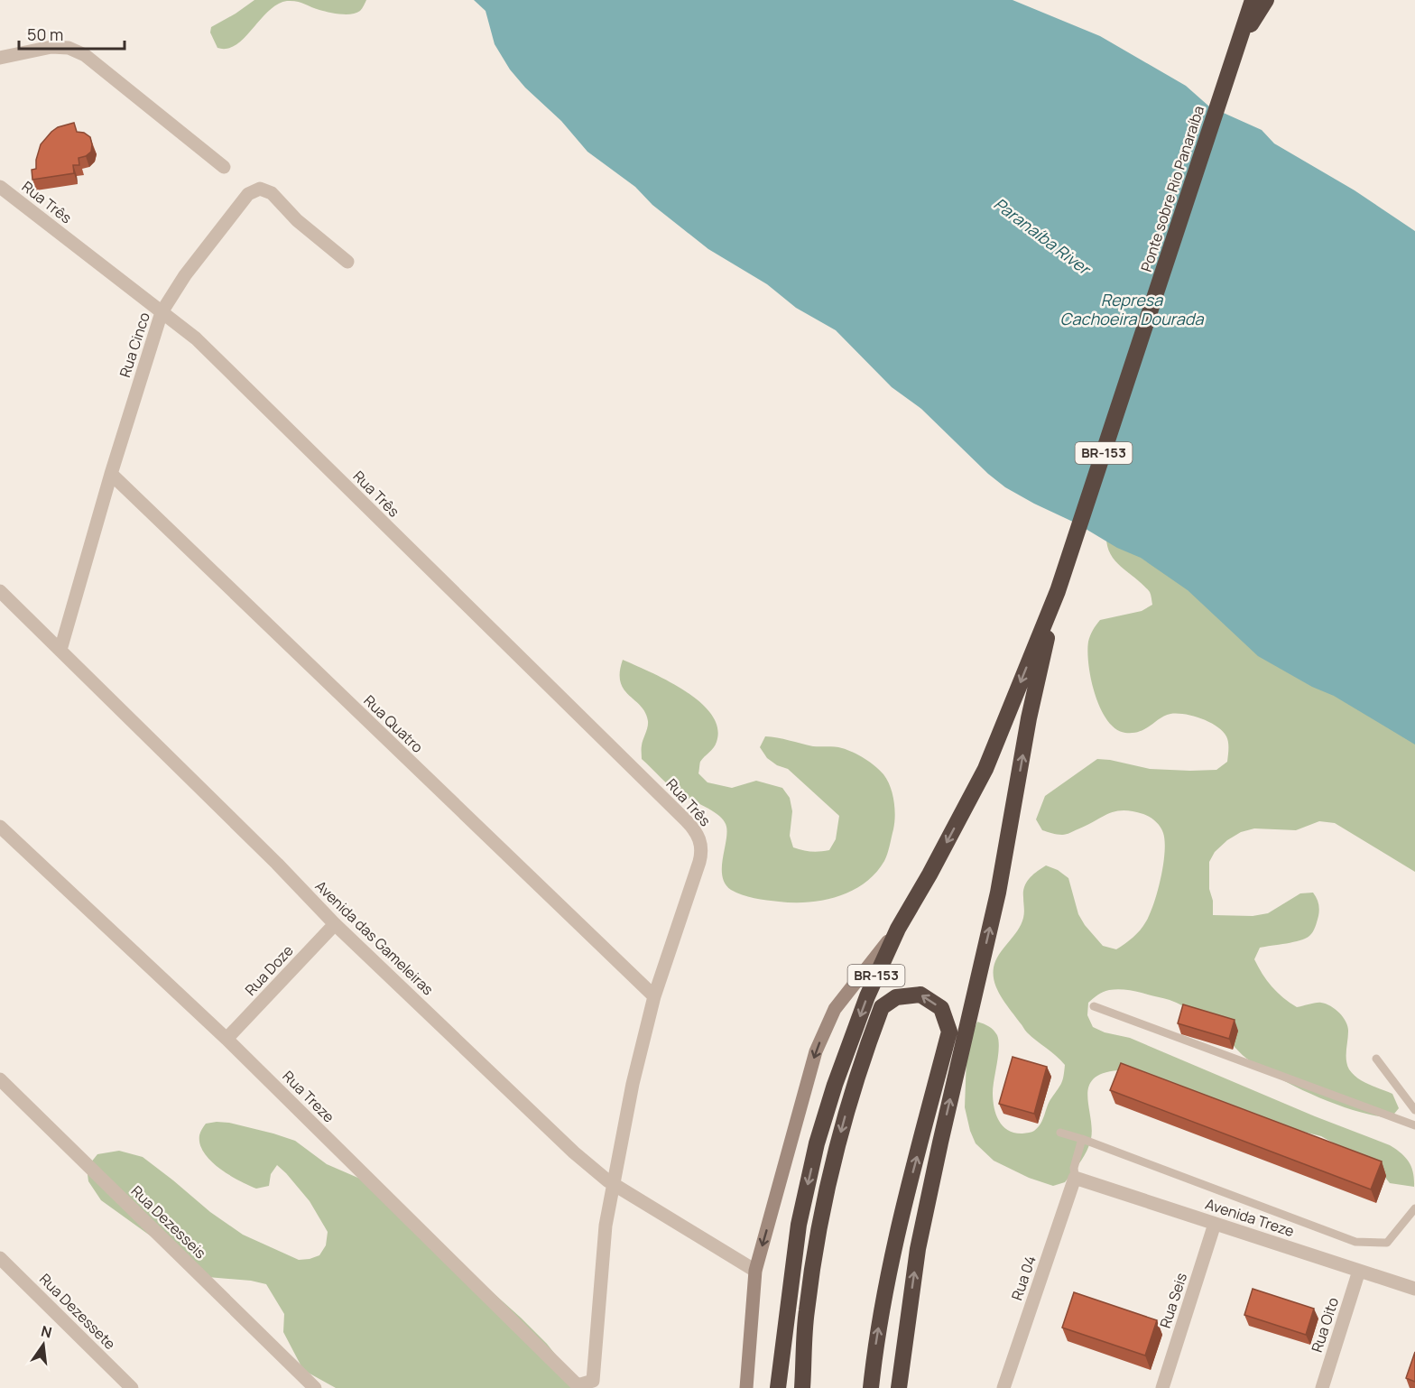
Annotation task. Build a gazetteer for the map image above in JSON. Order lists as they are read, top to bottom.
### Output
{
  "streets": {
    "highway": ["Ponte sobre Rio Panaraíba", "BR-153"],
    "street": [
      "Rua Três",
      "Rua Cinco",
      "Rua Quatro",
      "Avenida das Gameleiras",
      "Rua Doze",
      "Rua Treze",
      "Avenida Treze",
      "Rua Dezesseis",
      "Rua 04",
      "Rua Seis",
      "Rua Dezessete",
      "Rua Oito"
    ]
  },
  "crossings": [
    ["Ponte sobre Rio Panaraíba", "BR-153"],
    ["Rua Três", "Rua Cinco"],
    ["Rua Três", "Rua Quatro"],
    ["Rua Cinco", "Rua Quatro"],
    ["Rua Cinco", "Avenida das Gameleiras"],
    ["Avenida das Gameleiras", "Rua Doze"],
    ["Avenida das Gameleiras", "Rua Treze"],
    ["Rua Doze", "Rua Treze"],
    ["Avenida Treze", "Rua 04"],
    ["Avenida Treze", "Rua Seis"],
    ["Avenida Treze", "Rua Oito"]
  ],
  "water": ["Paranaíba River", "Represa Cachoeira Dourada"],
  "scale_bar": "50 m",
  "north": "top"
}
